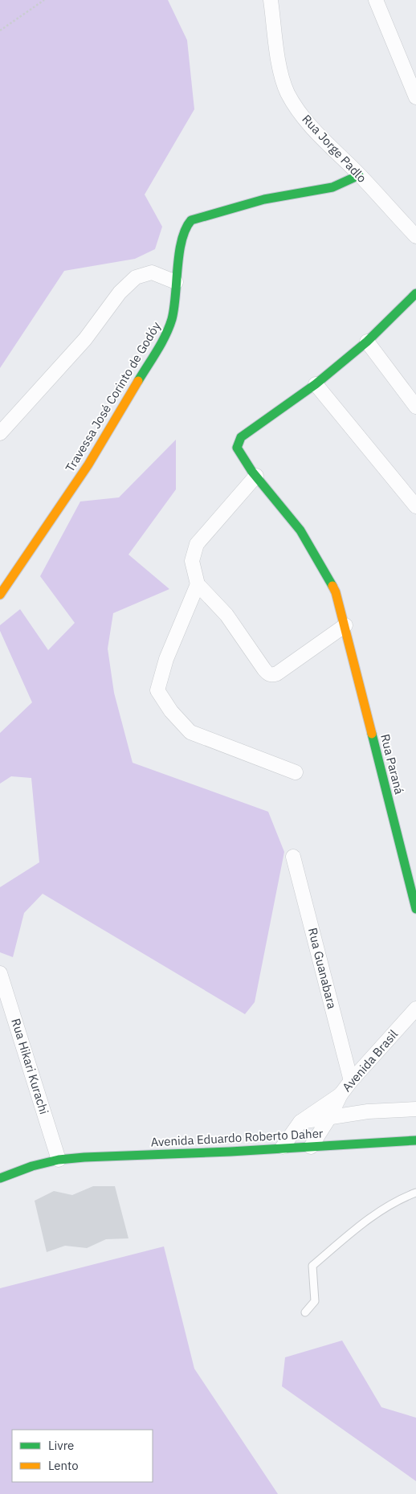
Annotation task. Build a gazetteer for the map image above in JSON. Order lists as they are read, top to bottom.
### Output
{
  "streets": {
    "street": [
      "Rua Jorge Padlo",
      "Travessa José Corinto de Godóy",
      "Rua Paraná",
      "Rua Guanabara",
      "Avenida Brasil",
      "Rua Hikari Kurachi",
      "Avenida Eduardo Roberto Daher"
    ]
  },
  "crossings": [
    ["Rua Jorge Padlo", "Travessa José Corinto de Godóy"],
    ["Rua Guanabara", "Avenida Brasil"],
    ["Avenida Brasil", "Avenida Eduardo Roberto Daher"],
    ["Rua Hikari Kurachi", "Avenida Eduardo Roberto Daher"]
  ],
  "legend": ["Livre", "Lento"]
}
